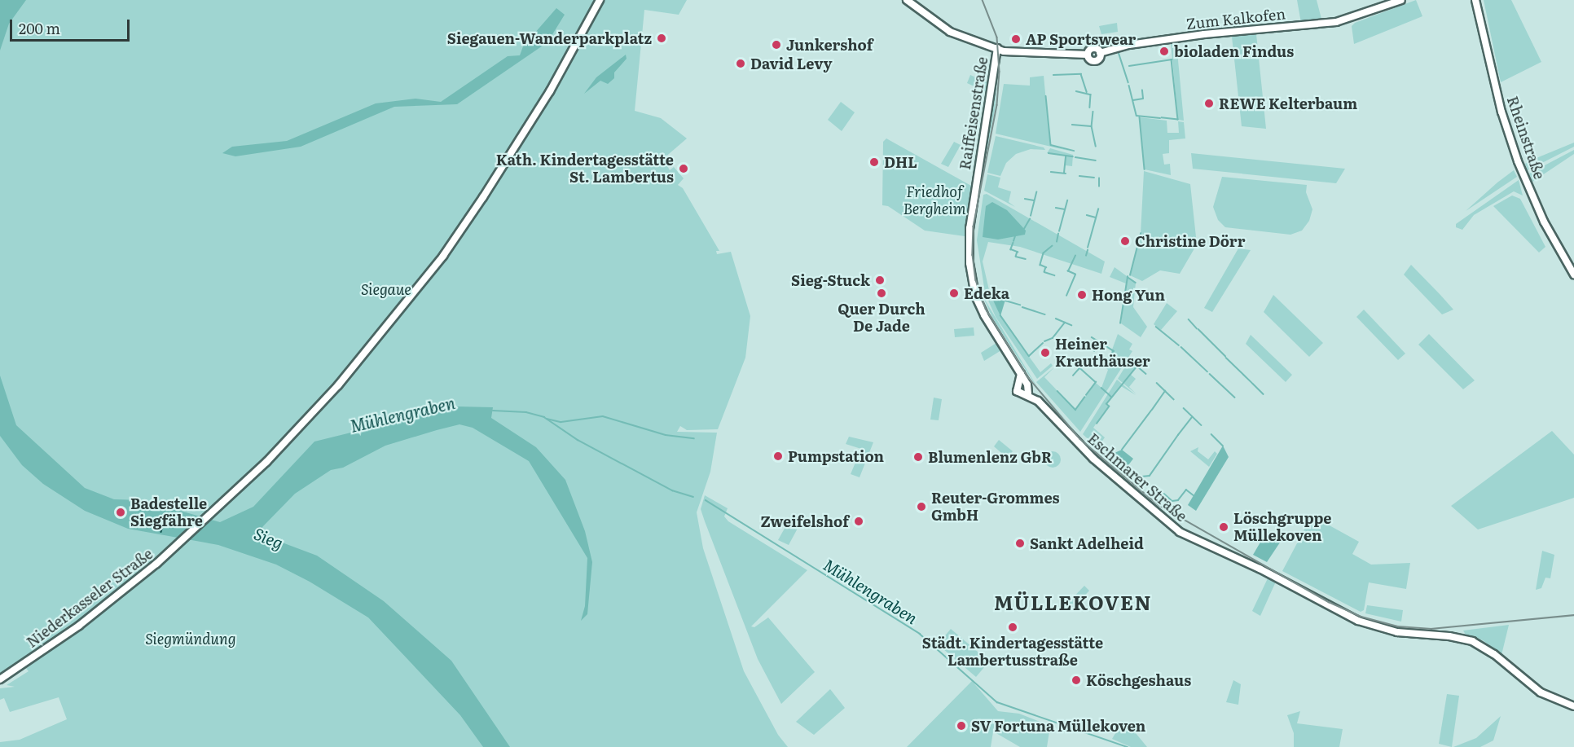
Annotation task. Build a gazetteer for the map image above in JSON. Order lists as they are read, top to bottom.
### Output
{
  "streets": {
    "street": [
      "Zum Kalkofen",
      "Raiffeisenstraße",
      "Rheinstraße",
      "Eschmarer Straße",
      "Niederkasseler Straße"
    ]
  },
  "crossings": [
    ["Zum Kalkofen", "Raiffeisenstraße"],
    ["Raiffeisenstraße", "Eschmarer Straße"]
  ],
  "districts": ["MÜLLEKOVEN"],
  "water": ["Mühlengraben", "Sieg"],
  "parks": ["Friedhof Bergheim", "Siegaue", "Siegmündung"],
  "places": [
    "Siegauen-Wanderparkplatz",
    "AP Sportswear",
    "Junkershof",
    "bioladen Findus",
    "David Levy",
    "REWE Kelterbaum",
    "DHL",
    "Kath. Kindertagesstätte St. Lambertus",
    "Christine Dörr",
    "Sieg-Stuck",
    "Quer Durch De Jade",
    "Edeka",
    "Hong Yun",
    "Heiner Krauthäuser",
    "Pumpstation",
    "Blumenlenz GbR",
    "Reuter-Grommes GmbH",
    "Badestelle Siegfähre",
    "Zweifelshof",
    "Löschgruppe Müllekoven",
    "Sankt Adelheid",
    "Städt. Kindertagesstätte Lambertusstraße",
    "Köschgeshaus",
    "SV Fortuna Müllekoven"
  ],
  "scale_bar": "200 m"
}
